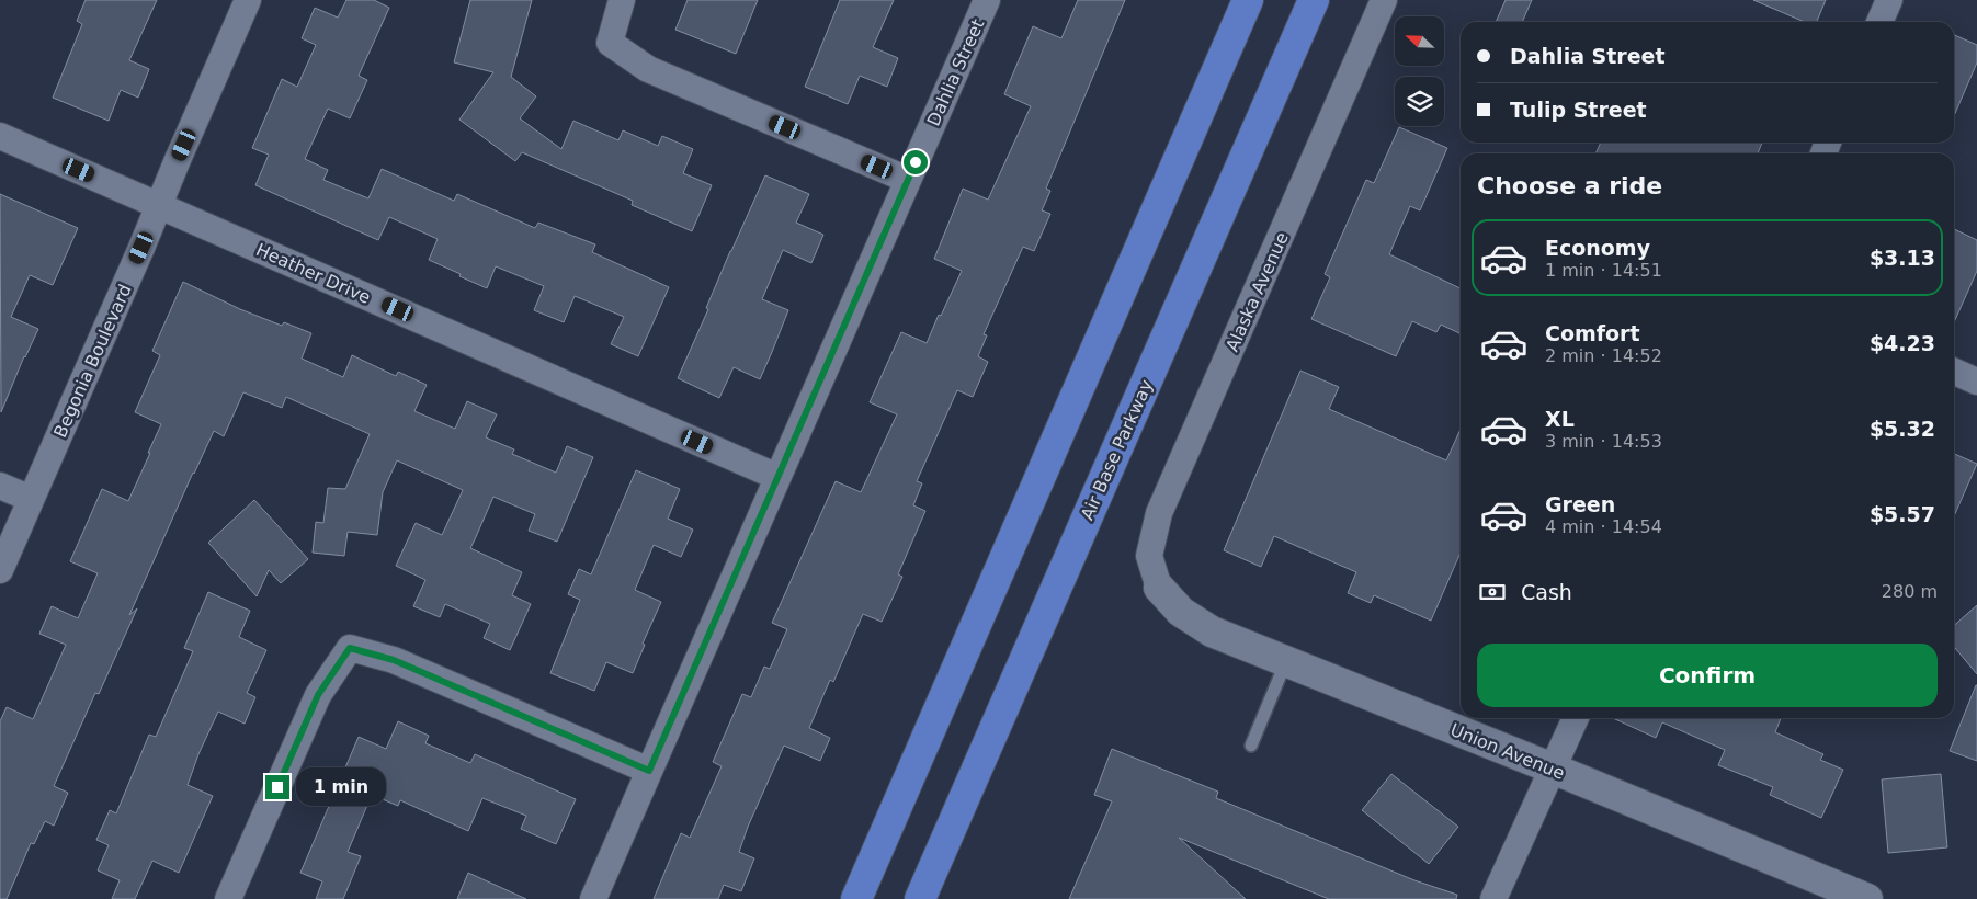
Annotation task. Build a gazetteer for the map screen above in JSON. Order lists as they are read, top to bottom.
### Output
{
  "streets": {
    "main road": ["Air Base Parkway"],
    "street": [
      "Dahlia Street",
      "Heather Drive",
      "Alaska Avenue",
      "Begonia Boulevard",
      "Union Avenue"
    ]
  },
  "crossings": [
    ["Dahlia Street", "Heather Drive"],
    ["Heather Drive", "Begonia Boulevard"],
    ["Alaska Avenue", "Union Avenue"]
  ],
  "north": "top left",
  "page": {
    "banner": ["Dahlia Street", "Tulip Street"],
    "heading": "Choose a ride",
    "list": [
      {
        "name": "Economy",
        "note": "1 min · 14:51",
        "value": "$3.13"
      },
      {
        "name": "Comfort",
        "note": "2 min · 14:52",
        "value": "$4.23"
      },
      {
        "name": "XL",
        "note": "3 min · 14:53",
        "value": "$5.32"
      },
      {
        "name": "Green",
        "note": "4 min · 14:54",
        "value": "$5.57"
      }
    ],
    "pay": ["Cash", "280 m"],
    "buttons": "Confirm",
    "bubble": "1 min"
  }
}
